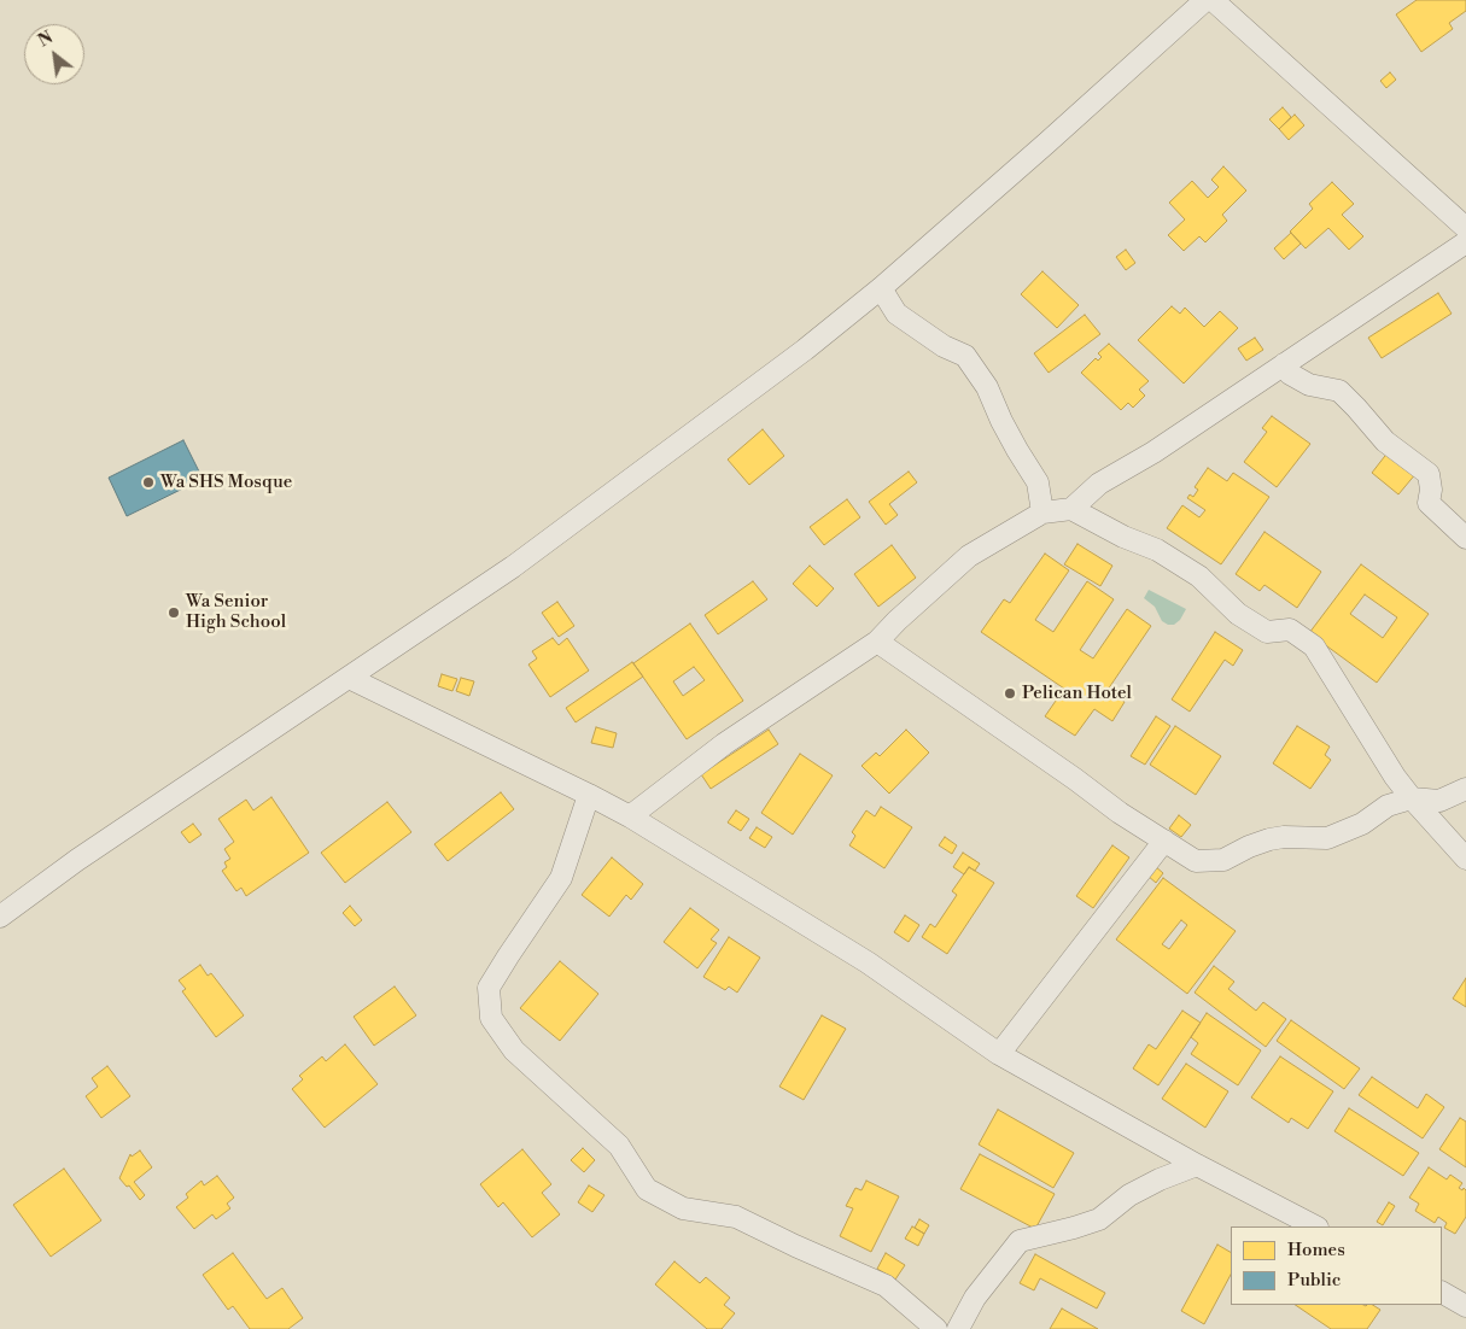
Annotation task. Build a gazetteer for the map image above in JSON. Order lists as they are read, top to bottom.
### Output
{
  "places": ["Wa SHS Mosque", "Wa Senior High School", "Pelican Hotel"],
  "legend": ["Homes", "Public"],
  "north": "top left"
}
